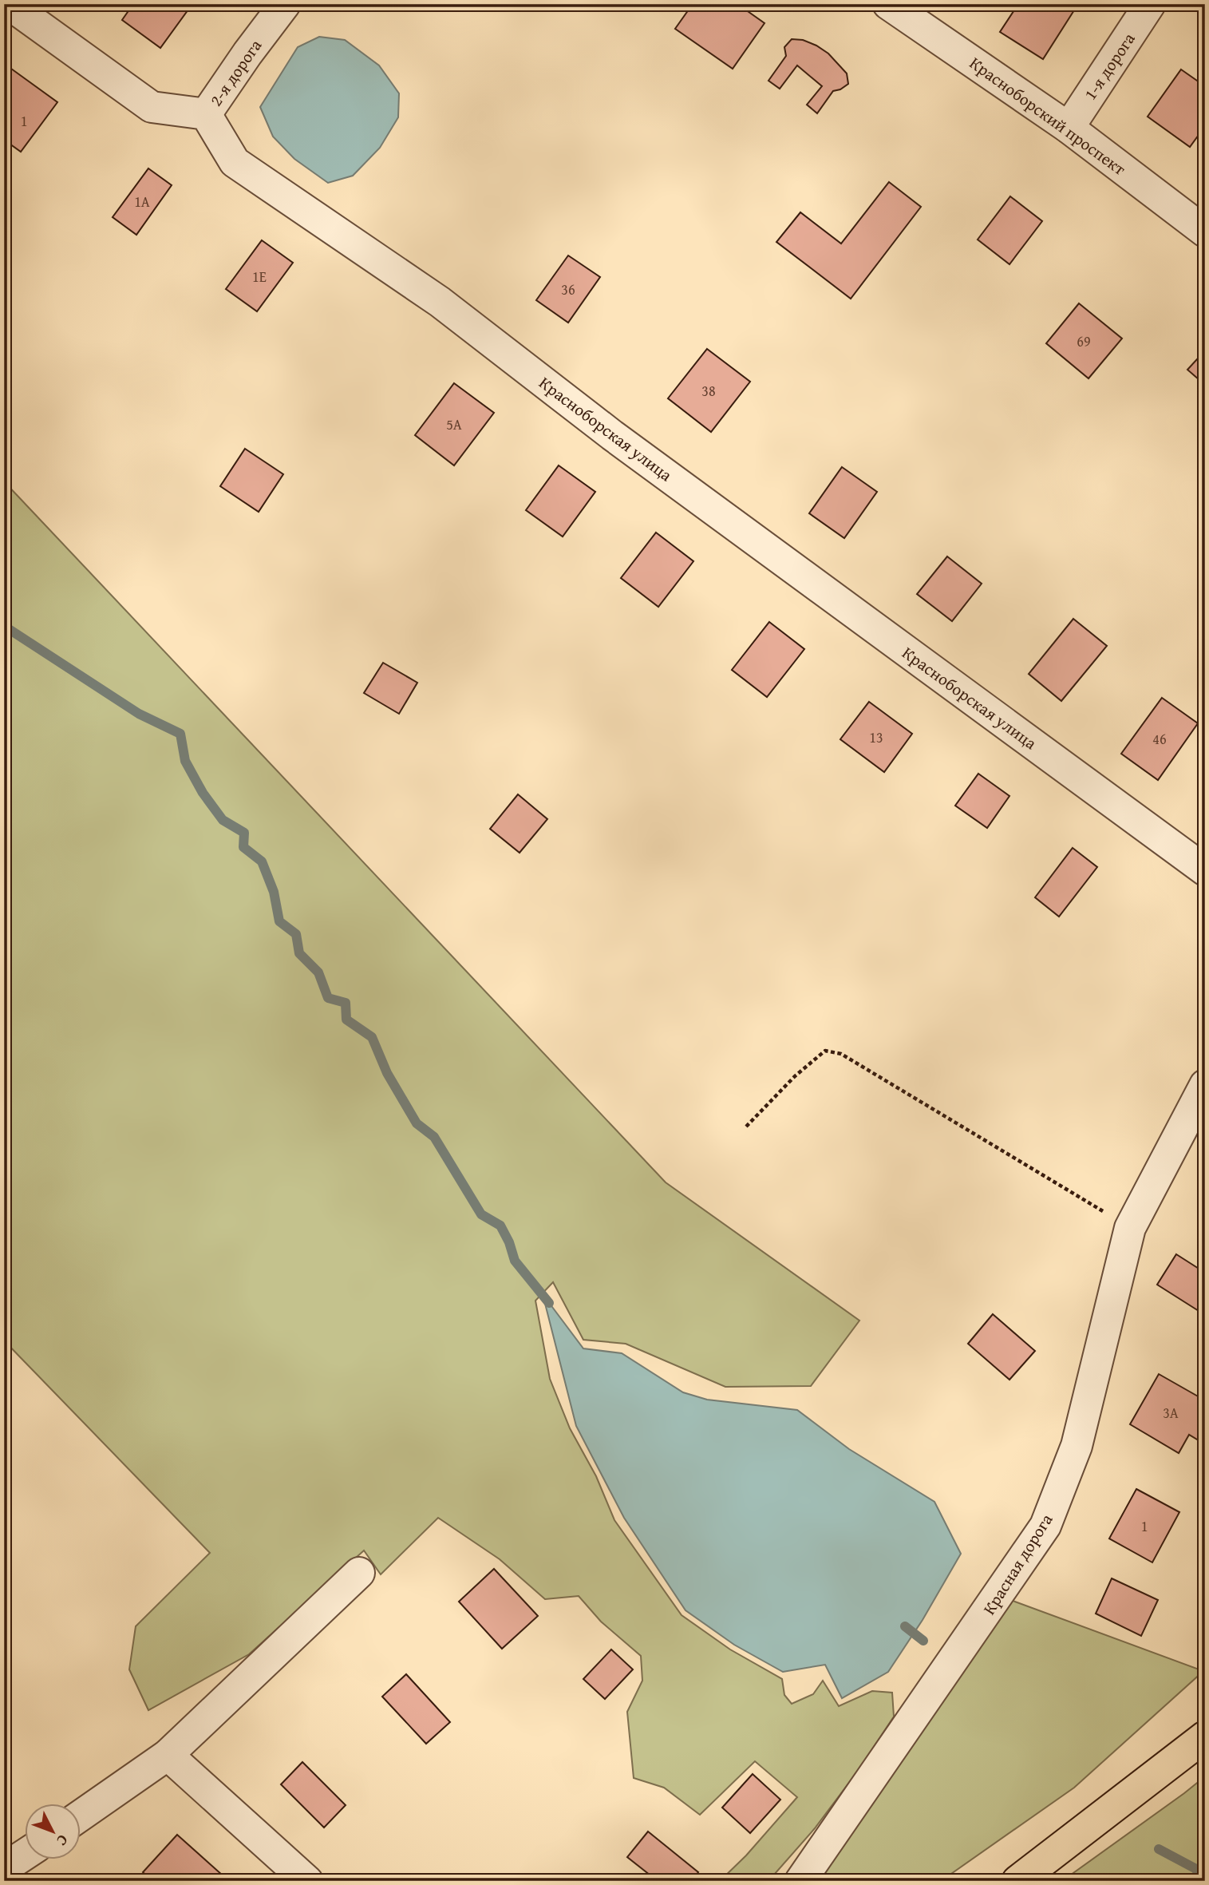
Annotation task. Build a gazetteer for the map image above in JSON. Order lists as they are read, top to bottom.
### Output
{
  "streets": {
    "street": [
      "1-я дорога",
      "2-я дорога",
      "Красноборский проспект",
      "Красноборская улица",
      "Красная дорога"
    ]
  },
  "crossings": [
    ["1-я дорога", "Красноборский проспект"],
    ["2-я дорога", "Красноборская улица"]
  ],
  "house_numbers": [
    "1",
    "1А",
    "1Е",
    "36",
    "69",
    "38",
    "5А",
    "13",
    "46",
    "3А",
    "1"
  ],
  "north": "bottom right"
}
